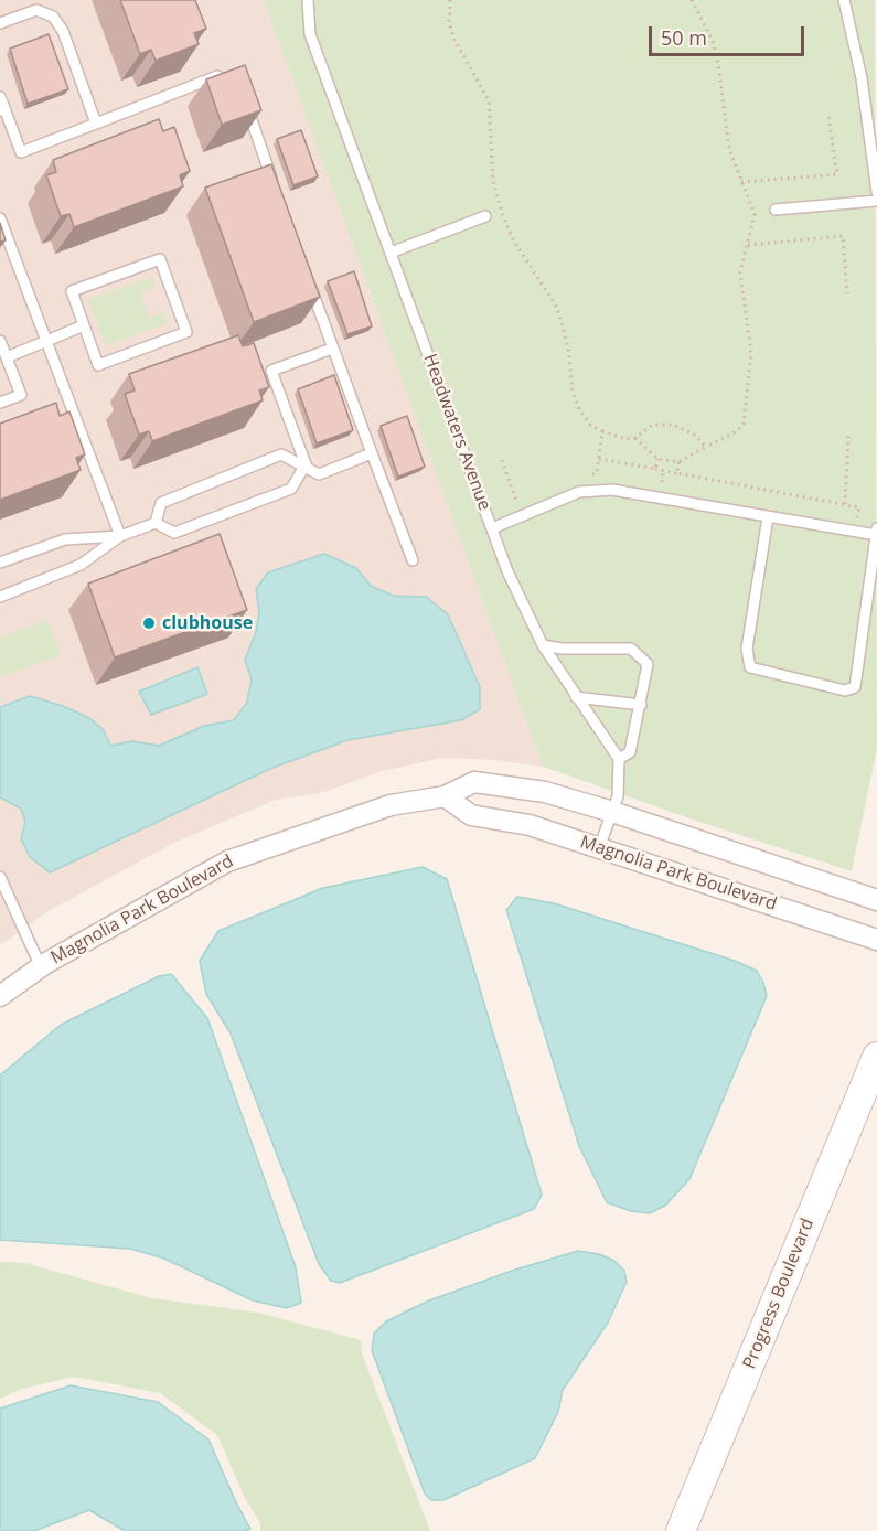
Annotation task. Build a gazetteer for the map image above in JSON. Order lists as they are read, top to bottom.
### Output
{
  "streets": {
    "main road": ["Progress Boulevard"],
    "street": ["Magnolia Park Boulevard"],
    "lane": ["Headwaters Avenue"]
  },
  "places": ["clubhouse"],
  "scale_bar": "50 m"
}
